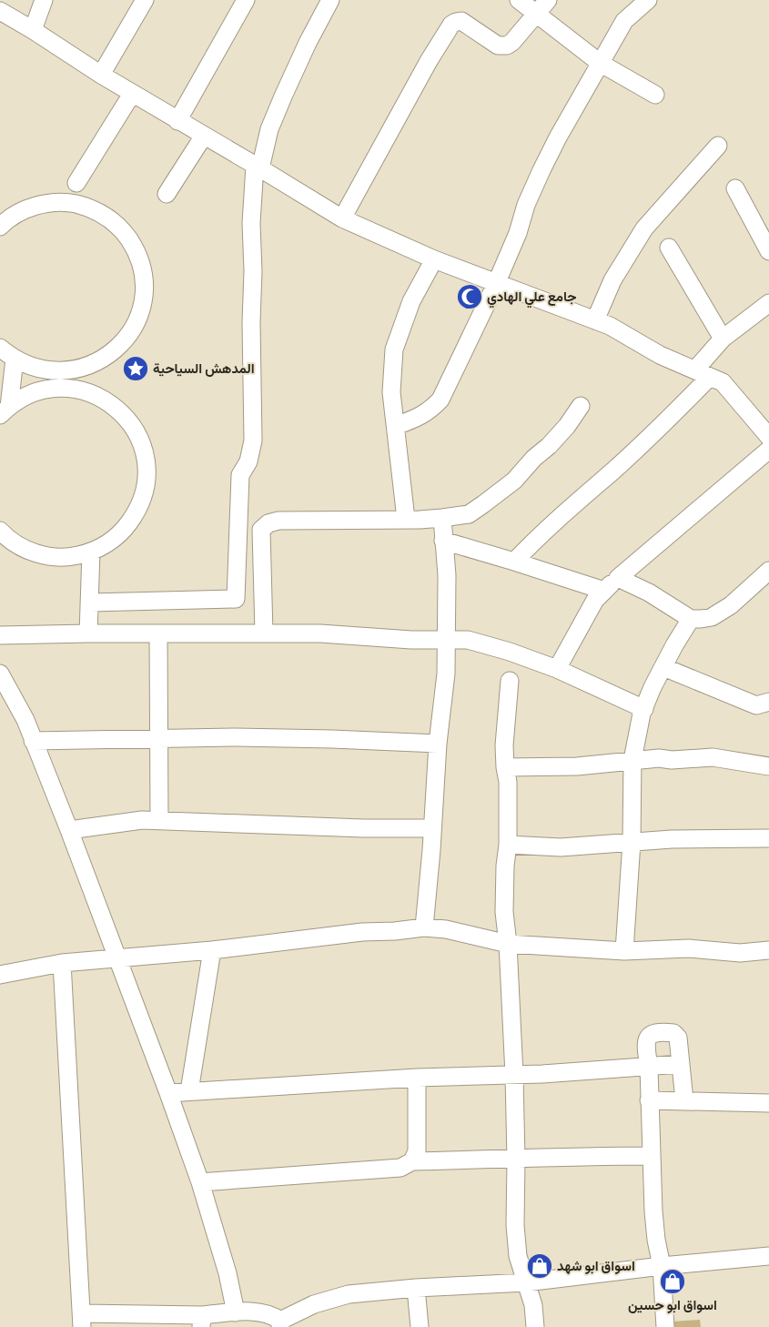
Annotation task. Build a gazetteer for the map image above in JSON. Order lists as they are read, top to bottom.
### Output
{
  "places": {
    "mosque": ["جامع علي الهادي"],
    "place": ["المدهش السياحية"],
    "shop": ["اسواق ابو شهد", "اسواق ابو حسين"]
  }
}
